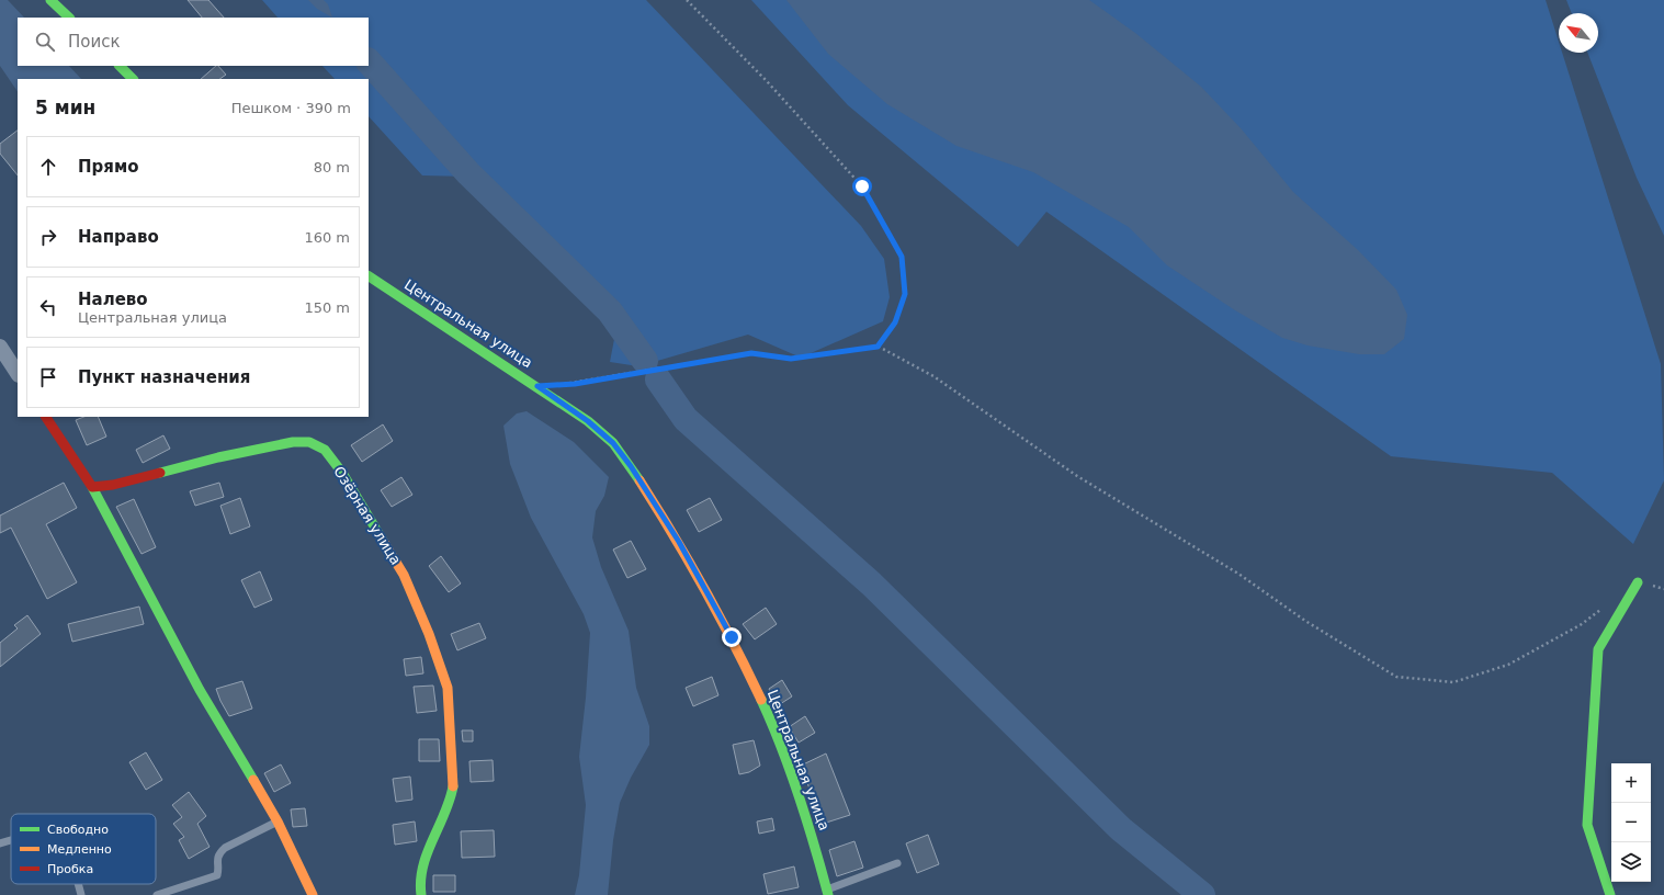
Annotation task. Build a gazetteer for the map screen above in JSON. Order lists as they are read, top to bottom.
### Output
{
  "streets": {
    "street": ["Центральная улица", "Озёрная улица"]
  },
  "legend": ["Свободно", "Медленно", "Пробка"],
  "north": "top left",
  "page": {
    "search": "Поиск",
    "heading": ["5 мин", "Пешком · 390 m"],
    "list": [
      ["Прямо", "80 m"],
      ["Направо", "160 m"],
      ["Налево", "Центральная улица", "150 m"],
      "Пункт назначения"
    ],
    "map_buttons": ["+", "−"]
  }
}
